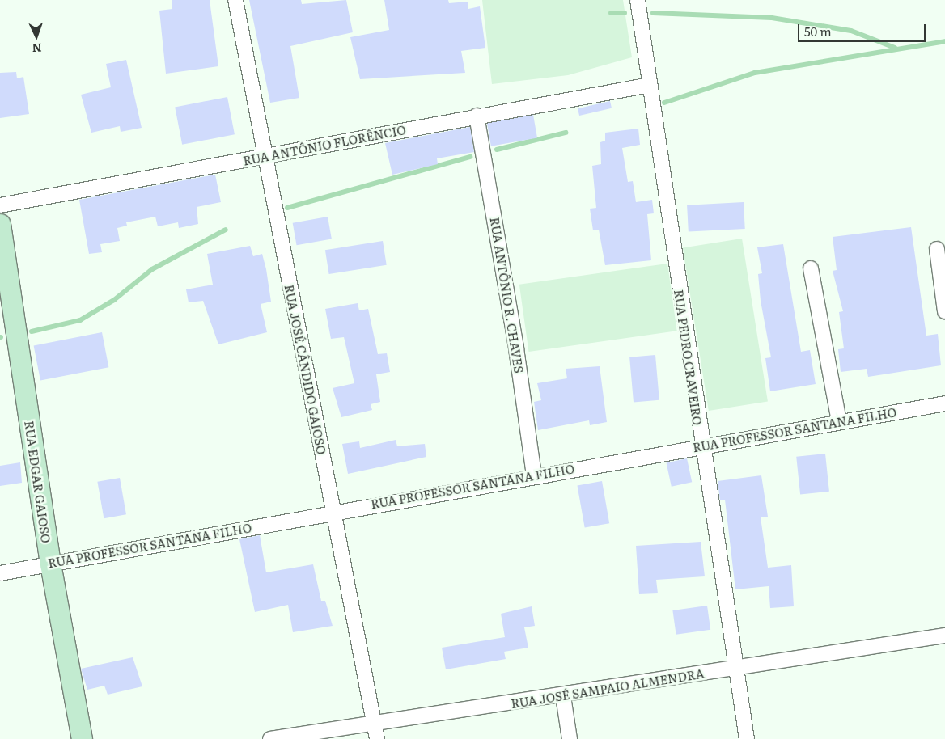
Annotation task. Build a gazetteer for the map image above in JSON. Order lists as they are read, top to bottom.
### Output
{
  "streets": {
    "main road": ["RUA EDGAR GAIOSO"],
    "street": [
      "RUA ANTÔNIO FLORÊNCIO",
      "RUA ANTÔNIO R. CHAVES",
      "RUA PEDRO CRAVEIRO",
      "RUA JOSÉ CÂNDIDO GAIOSO",
      "RUA PROFESSOR SANTANA FILHO",
      "RUA JOSÉ SAMPAIO ALMENDRA"
    ]
  },
  "crossings": [
    ["RUA ANTÔNIO FLORÊNCIO", "RUA ANTÔNIO R. CHAVES"],
    ["RUA ANTÔNIO FLORÊNCIO", "RUA PEDRO CRAVEIRO"],
    ["RUA ANTÔNIO FLORÊNCIO", "RUA JOSÉ CÂNDIDO GAIOSO"],
    ["RUA ANTÔNIO R. CHAVES", "RUA PROFESSOR SANTANA FILHO"],
    ["RUA PEDRO CRAVEIRO", "RUA PROFESSOR SANTANA FILHO"],
    ["RUA PEDRO CRAVEIRO", "RUA JOSÉ SAMPAIO ALMENDRA"],
    ["RUA JOSÉ CÂNDIDO GAIOSO", "RUA PROFESSOR SANTANA FILHO"],
    ["RUA JOSÉ CÂNDIDO GAIOSO", "RUA JOSÉ SAMPAIO ALMENDRA"],
    ["RUA PROFESSOR SANTANA FILHO", "RUA EDGAR GAIOSO"]
  ],
  "scale_bar": "50 m",
  "north": "bottom"
}
